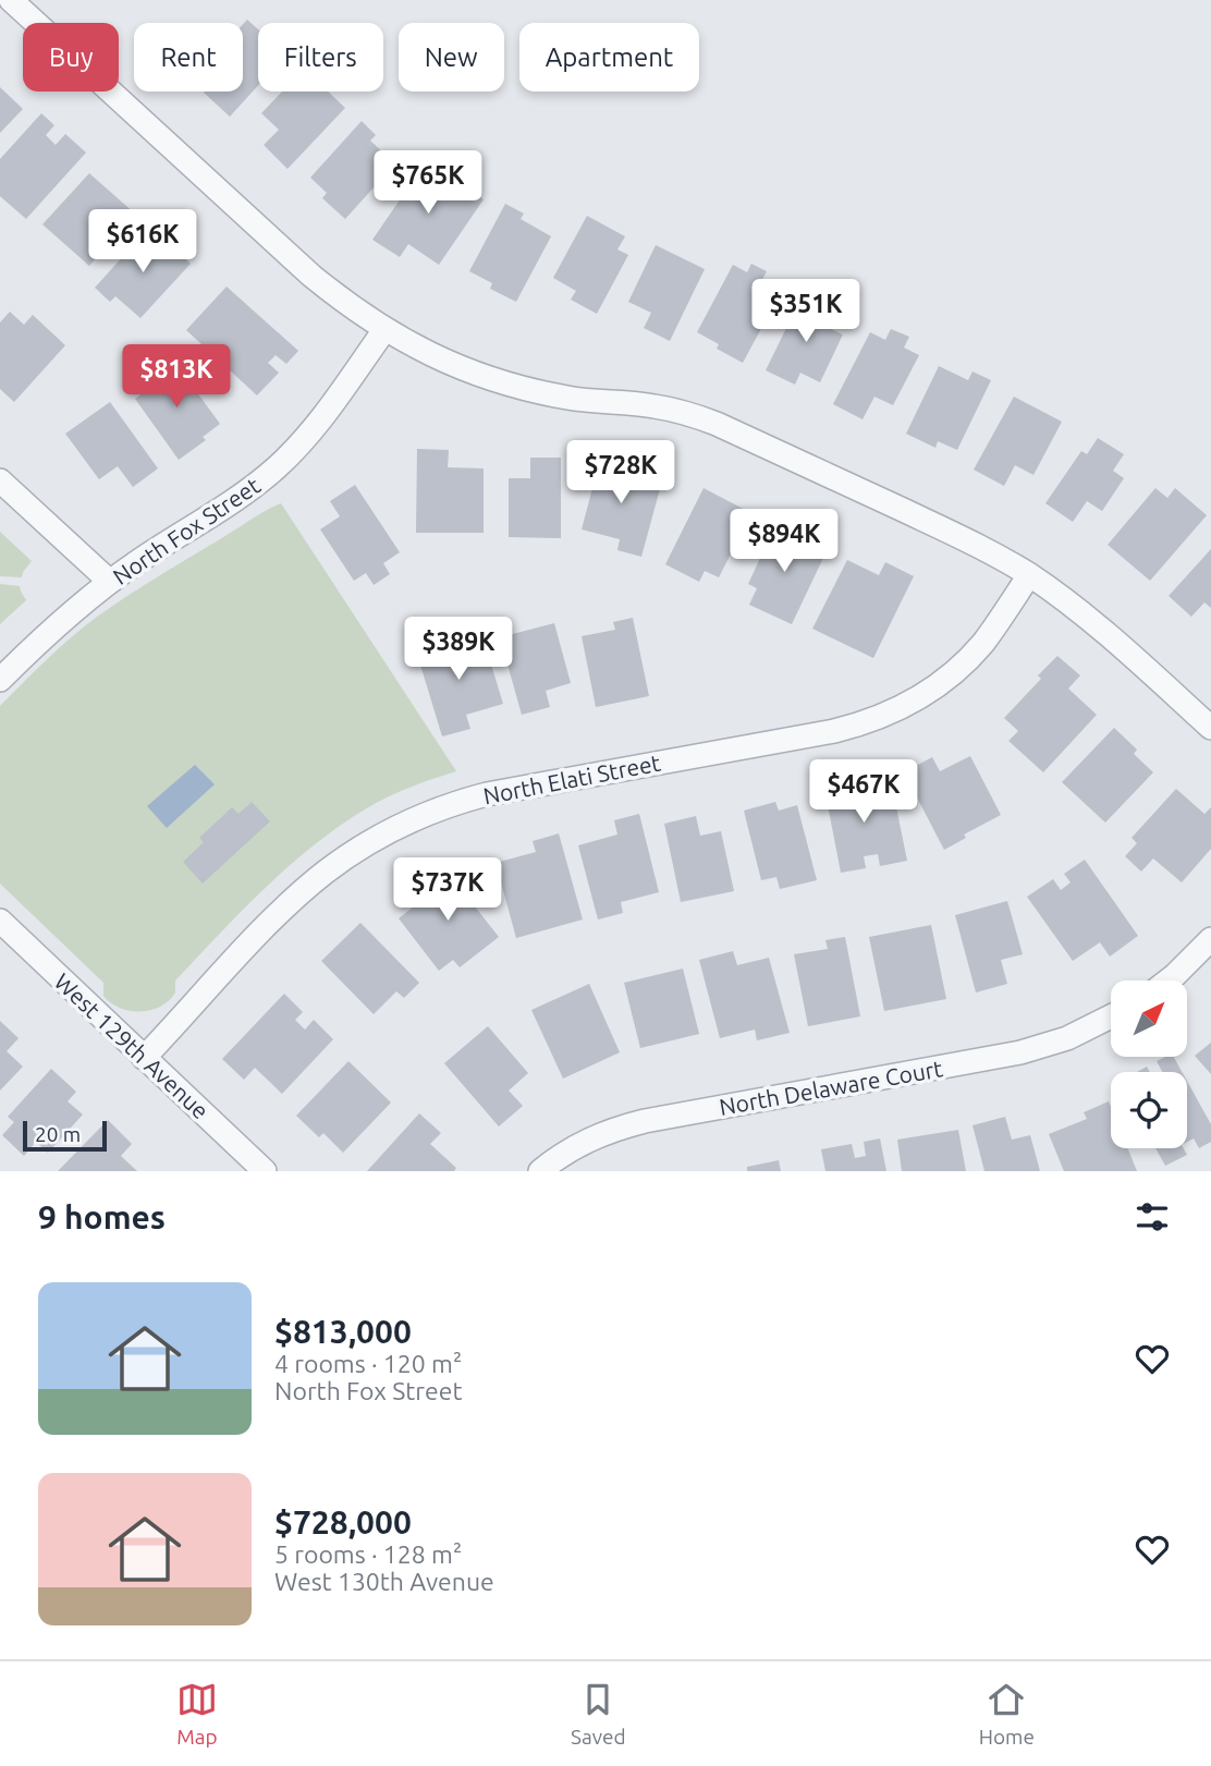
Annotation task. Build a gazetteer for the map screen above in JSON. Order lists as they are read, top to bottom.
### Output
{
  "streets": {
    "street": [
      "North Fox Street",
      "North Elati Street",
      "West 129th Avenue",
      "North Delaware Court"
    ]
  },
  "crossings": [
    ["North Elati Street", "West 129th Avenue"]
  ],
  "scale_bar": "20 m",
  "north": "top right",
  "page": {
    "chip": [
      "Buy",
      "Rent",
      "Filters",
      "New",
      "Apartment"
    ],
    "price": [
      "$765K",
      "$616K",
      "$351K",
      "$813K",
      "$728K",
      "$894K",
      "$389K",
      "$467K",
      "$737K"
    ],
    "scale": "20 m",
    "heading": "9 homes",
    "list": [
      {
        "name": "$813,000",
        "note": "4 rooms · 120 m² · North Fox Street"
      },
      {
        "name": "$728,000",
        "note": "5 rooms · 128 m² · West 130th Avenue"
      }
    ],
    "tabs": ["Map", "Saved", "Home"]
  }
}
